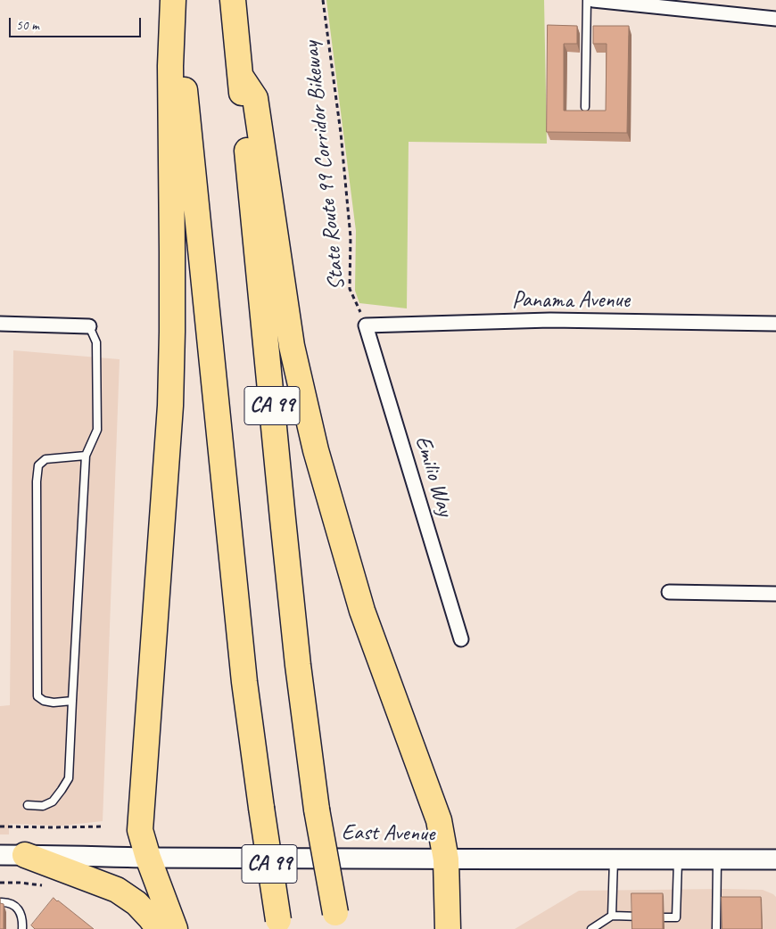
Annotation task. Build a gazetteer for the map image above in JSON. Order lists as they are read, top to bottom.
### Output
{
  "streets": {
    "highway": ["CA 99"],
    "main road": ["East Avenue"],
    "street": ["Panama Avenue", "Emilio Way"],
    "path": ["State Route 99 Corridor Bikeway"]
  },
  "crossings": [
    ["State Route 99 Corridor Bikeway", "Panama Avenue"],
    ["State Route 99 Corridor Bikeway", "Emilio Way"],
    ["Panama Avenue", "Emilio Way"]
  ],
  "scale_bar": "50 m"
}
